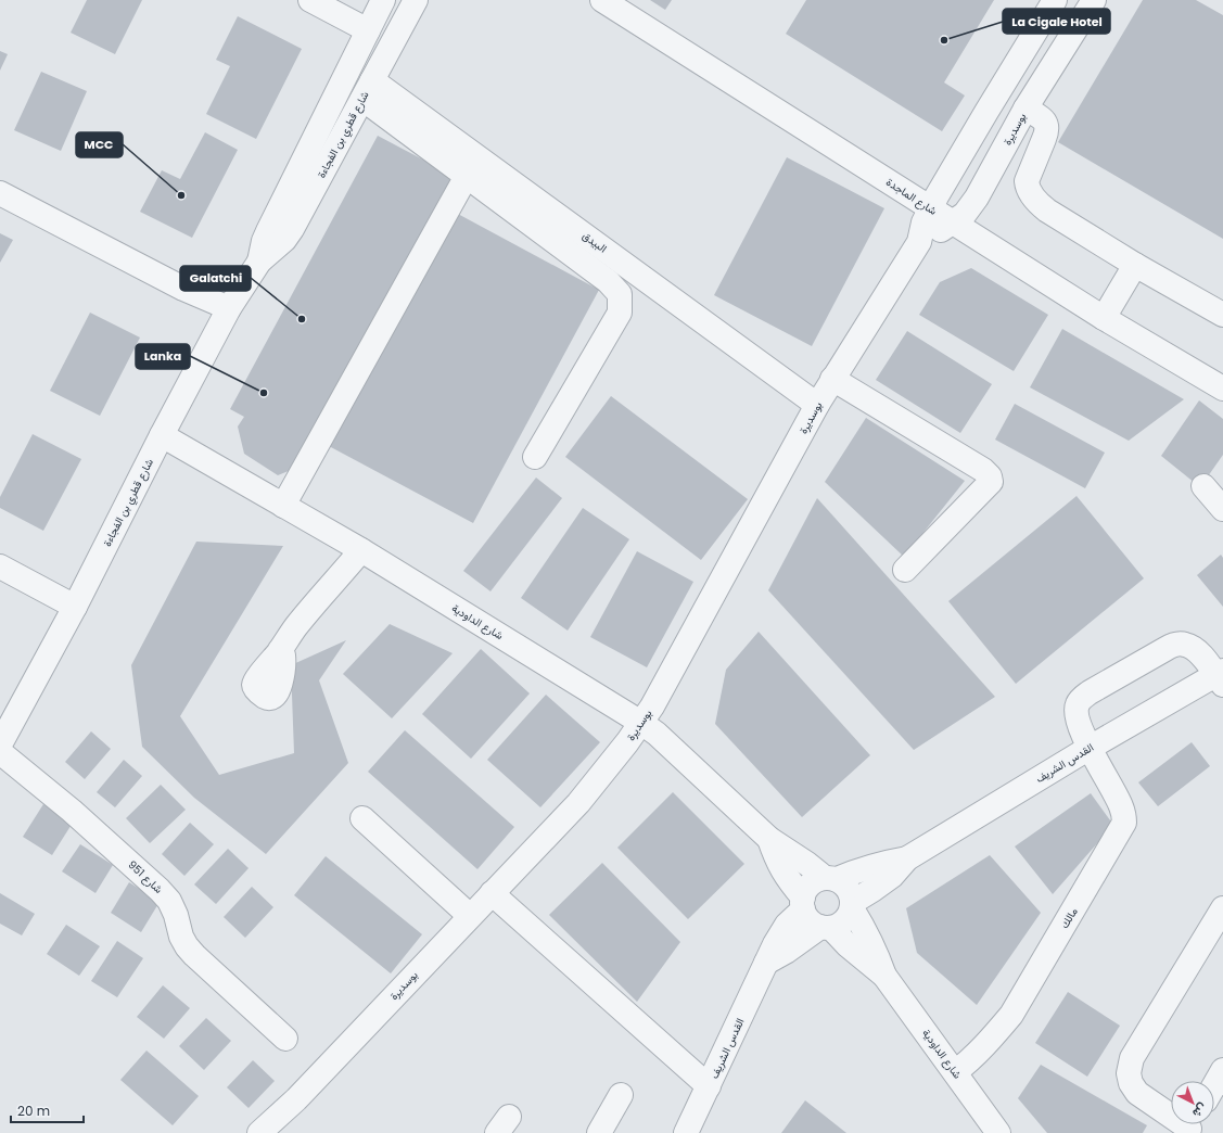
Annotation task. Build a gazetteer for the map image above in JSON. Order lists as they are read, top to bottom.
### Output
{
  "streets": {
    "street": [
      "بوسديرة",
      "شارع قطري بن الفجاءة",
      "شارع الماجدة",
      "البيدق",
      "شارع الداودية",
      "القدس الشريف",
      "شارع 951",
      "مالك"
    ]
  },
  "crossings": [
    ["بوسديرة", "شارع الماجدة"],
    ["بوسديرة", "البيدق"],
    ["بوسديرة", "شارع الداودية"],
    ["شارع قطري بن الفجاءة", "البيدق"],
    ["شارع قطري بن الفجاءة", "شارع الداودية"],
    ["شارع الداودية", "القدس الشريف"],
    ["شارع الداودية", "مالك"],
    ["القدس الشريف", "مالك"]
  ],
  "places": [
    "La Cigale Hotel",
    "MCC",
    "Galatchi",
    "Lanka"
  ],
  "scale_bar": "20 m",
  "north": "bottom right"
}
